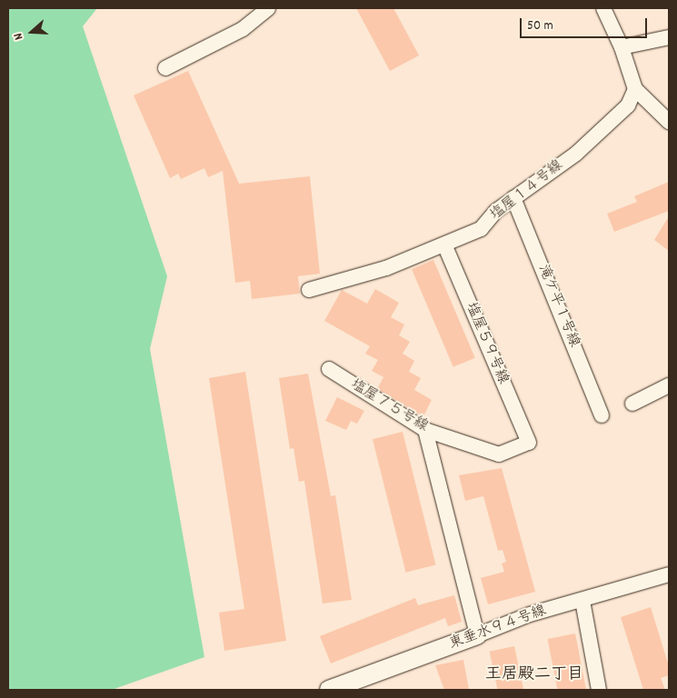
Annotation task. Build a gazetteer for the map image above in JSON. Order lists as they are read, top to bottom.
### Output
{
  "streets": {
    "street": [
      "塩屋１４号線",
      "滝ケ平１号線",
      "塩屋５９号線",
      "塩屋７５号線",
      "東垂水９４号線"
    ]
  },
  "crossings": [
    ["塩屋１４号線", "滝ケ平１号線"],
    ["塩屋１４号線", "塩屋５９号線"],
    ["塩屋５９号線", "塩屋７５号線"]
  ],
  "districts": ["王居殿二丁目"],
  "scale_bar": "50 m",
  "north": "left"
}
